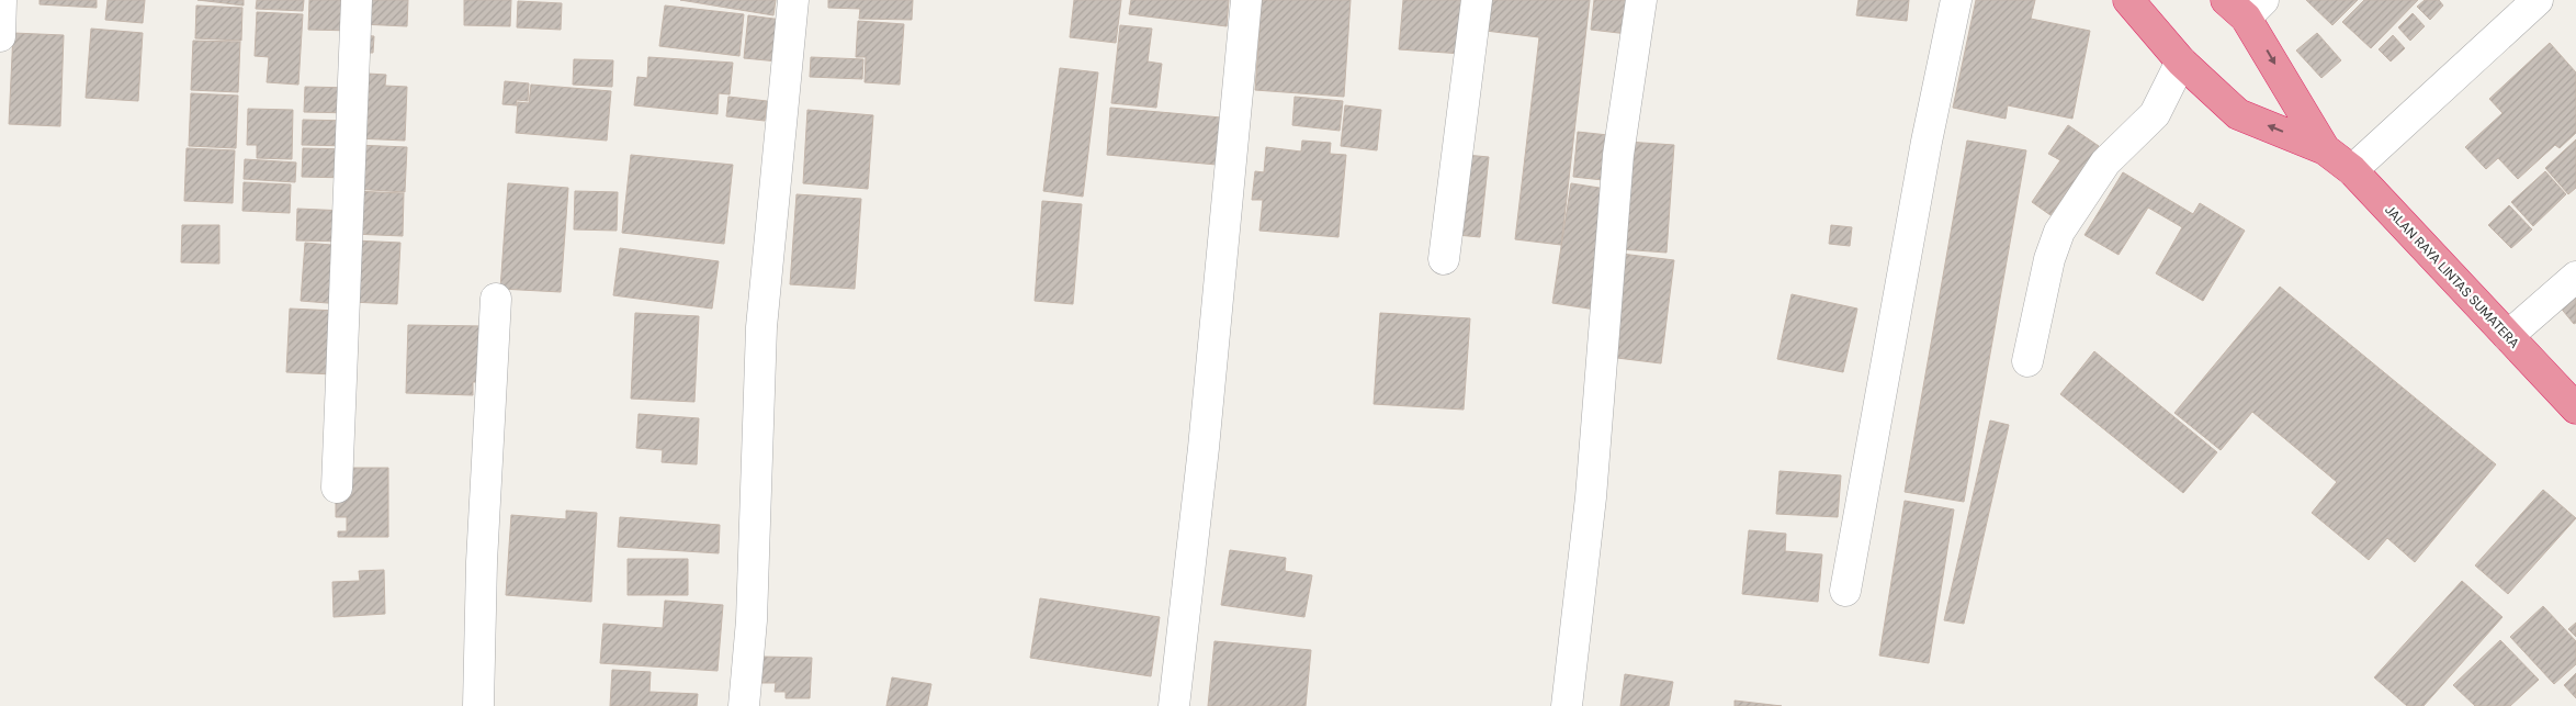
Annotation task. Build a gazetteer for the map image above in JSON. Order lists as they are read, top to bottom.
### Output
{
  "streets": {
    "highway": ["JALAN RAYA LINTAS SUMATERA"]
  }
}
